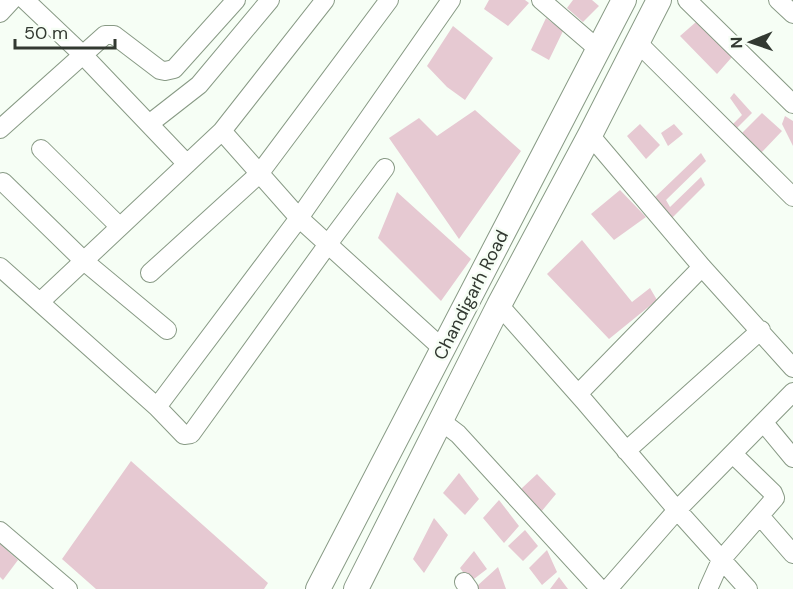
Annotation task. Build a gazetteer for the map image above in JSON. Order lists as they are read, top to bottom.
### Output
{
  "streets": {
    "main road": ["Chandigarh Road"]
  },
  "scale_bar": "50 m",
  "north": "left"
}
